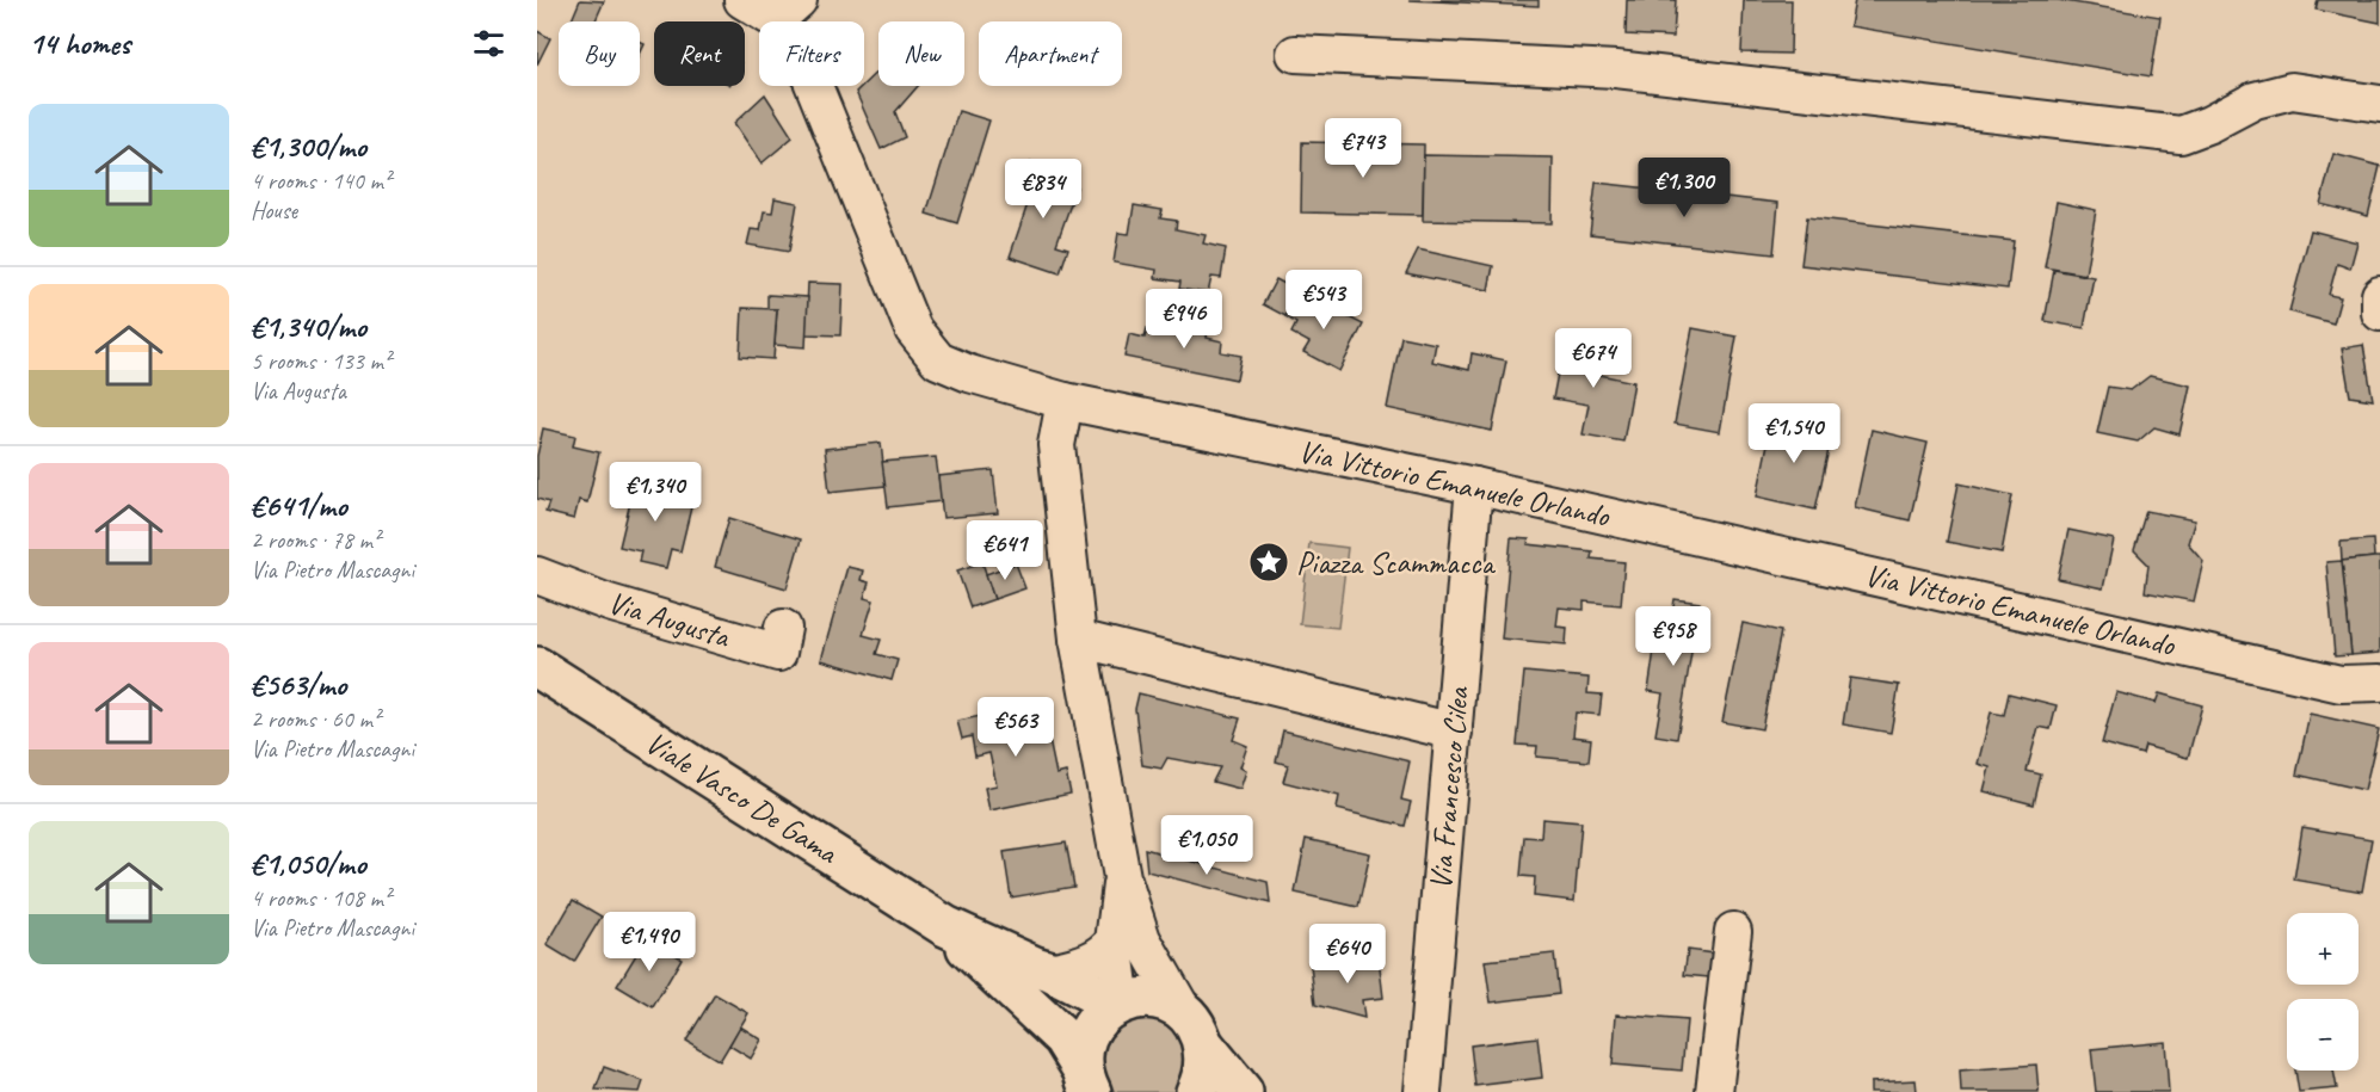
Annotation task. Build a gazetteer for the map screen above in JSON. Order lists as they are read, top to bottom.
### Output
{
  "streets": {
    "main road": ["Viale Vasco De Gama"],
    "street": ["Via Vittorio Emanuele Orlando", "Via Augusta", "Via Francesco Cilea"]
  },
  "crossings": [
    ["Via Vittorio Emanuele Orlando", "Via Francesco Cilea"]
  ],
  "places": {
    "place": ["Piazza Scammacca"]
  },
  "page": {
    "heading": "14 homes",
    "chip": [
      "Buy",
      "Rent",
      "Filters",
      "New",
      "Apartment"
    ],
    "list": [
      {
        "name": "€1,300/mo",
        "note": "4 rooms · 140 m² · House"
      },
      {
        "name": "€1,340/mo",
        "note": "5 rooms · 133 m² · Via Augusta"
      },
      {
        "name": "€641/mo",
        "note": "2 rooms · 78 m² · Via Pietro Mascagni"
      },
      {
        "name": "€563/mo",
        "note": "2 rooms · 60 m² · Via Pietro Mascagni"
      },
      {
        "name": "€1,050/mo",
        "note": "4 rooms · 108 m² · Via Pietro Mascagni"
      }
    ],
    "price": [
      "€743",
      "€1,300",
      "€834",
      "€543",
      "€946",
      "€674",
      "€1,540",
      "€1,340",
      "€641",
      "€958",
      "€563",
      "€1,050",
      "€1,490",
      "€640"
    ],
    "map_buttons": ["+", "−"]
  }
}
